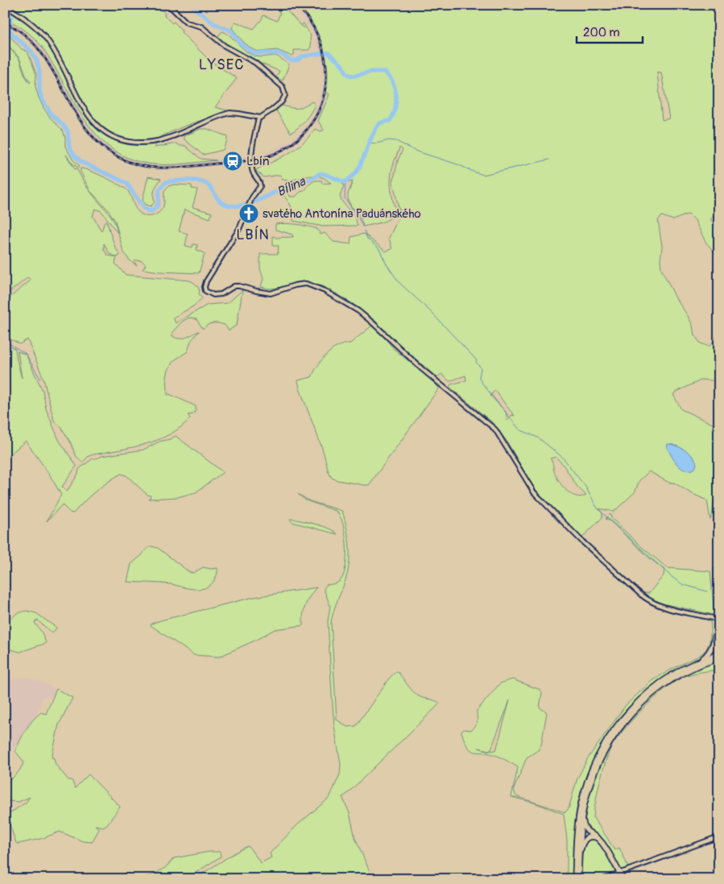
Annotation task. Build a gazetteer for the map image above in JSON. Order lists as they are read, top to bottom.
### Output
{
  "districts": ["LYSEC", "LBÍN"],
  "water": ["Bílina"],
  "places": {
    "station": ["Lbín"],
    "church": ["svatého Antonína Paduánského"]
  },
  "scale_bar": "200 m"
}
